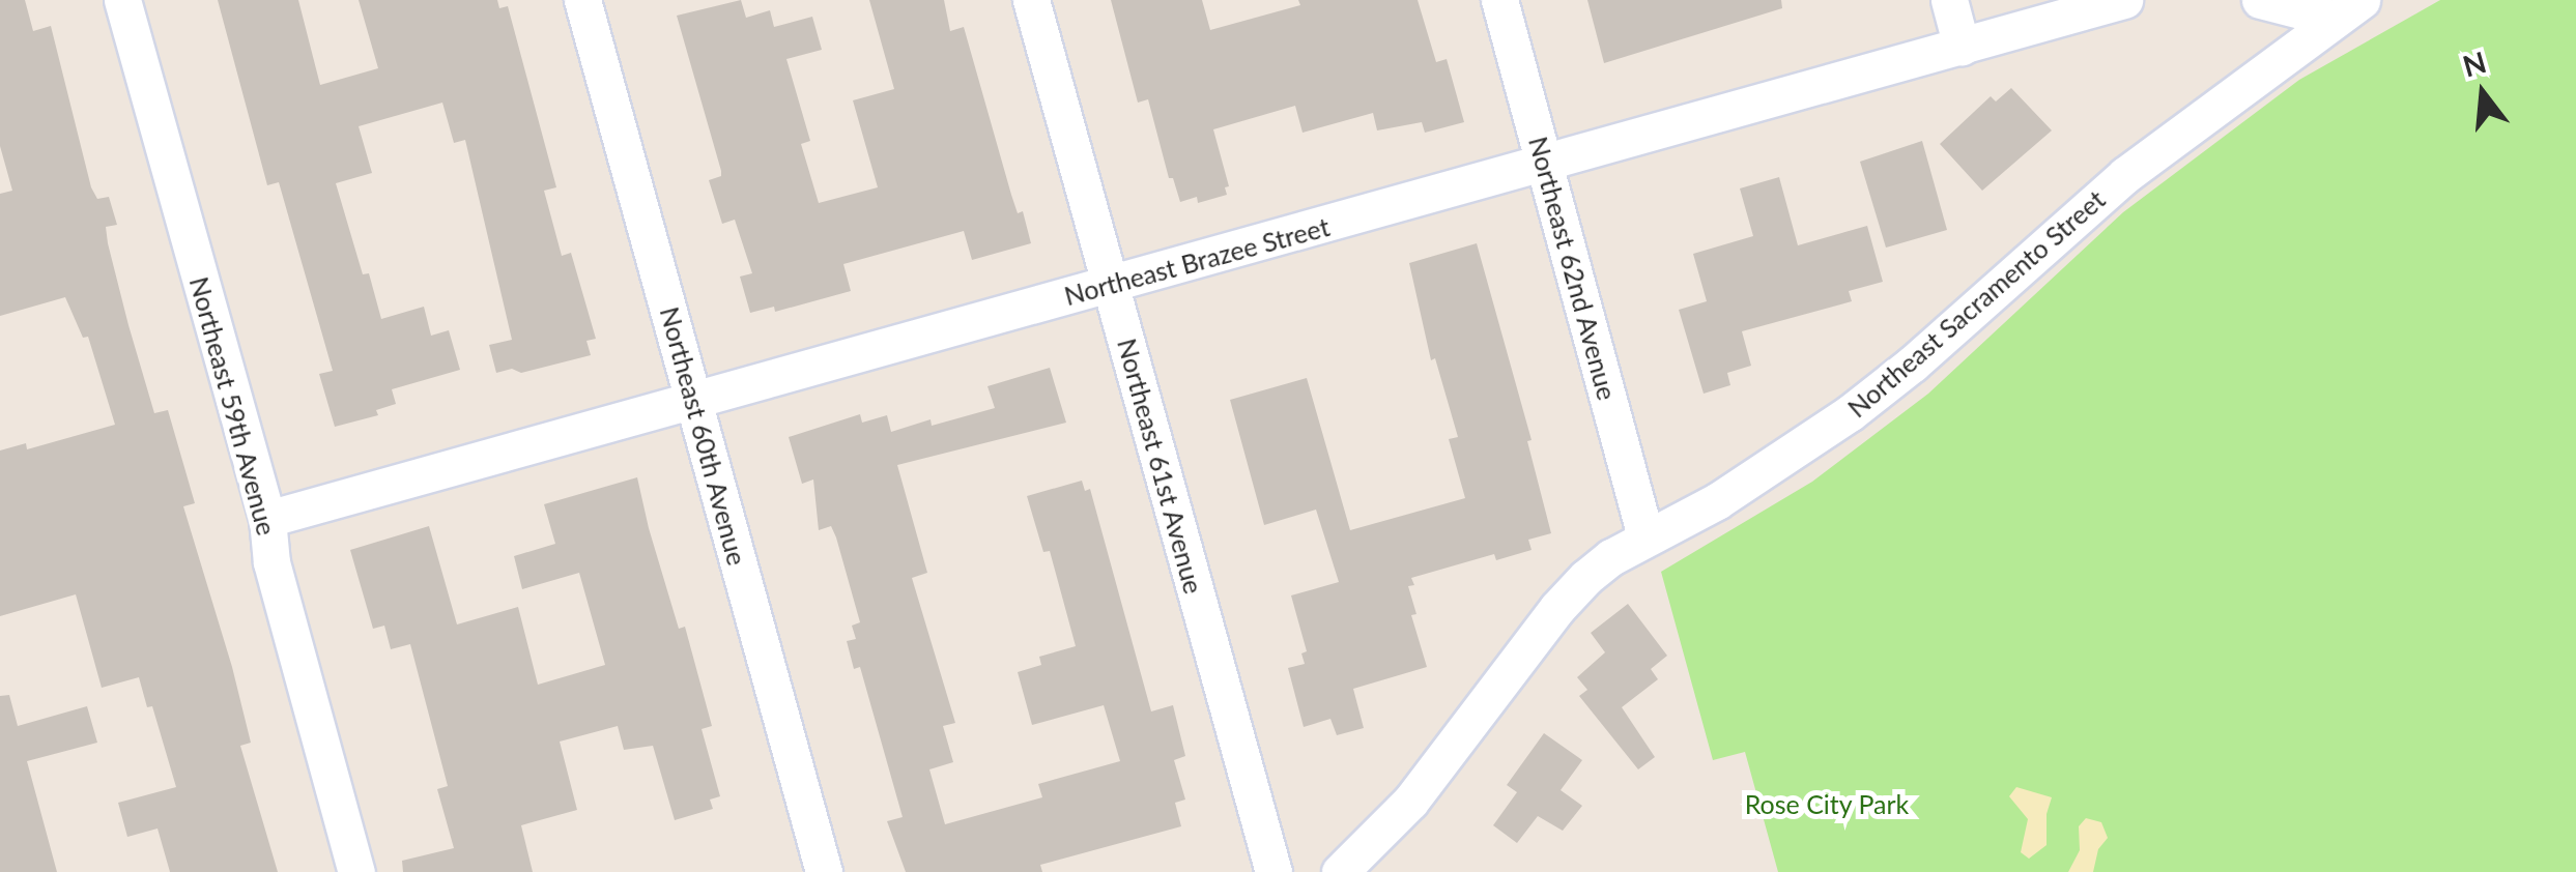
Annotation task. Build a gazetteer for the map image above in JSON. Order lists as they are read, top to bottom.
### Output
{
  "streets": {
    "street": [
      "Northeast Brazee Street",
      "Northeast 62nd Avenue",
      "Northeast Sacramento Street",
      "Northeast 59th Avenue",
      "Northeast 60th Avenue",
      "Northeast 61st Avenue"
    ]
  },
  "crossings": [
    ["Northeast Brazee Street", "Northeast 62nd Avenue"],
    ["Northeast Brazee Street", "Northeast 59th Avenue"],
    ["Northeast Brazee Street", "Northeast 60th Avenue"],
    ["Northeast Brazee Street", "Northeast 61st Avenue"],
    ["Northeast 62nd Avenue", "Northeast Sacramento Street"]
  ],
  "parks": ["Rose City Park"],
  "north": "top"
}
